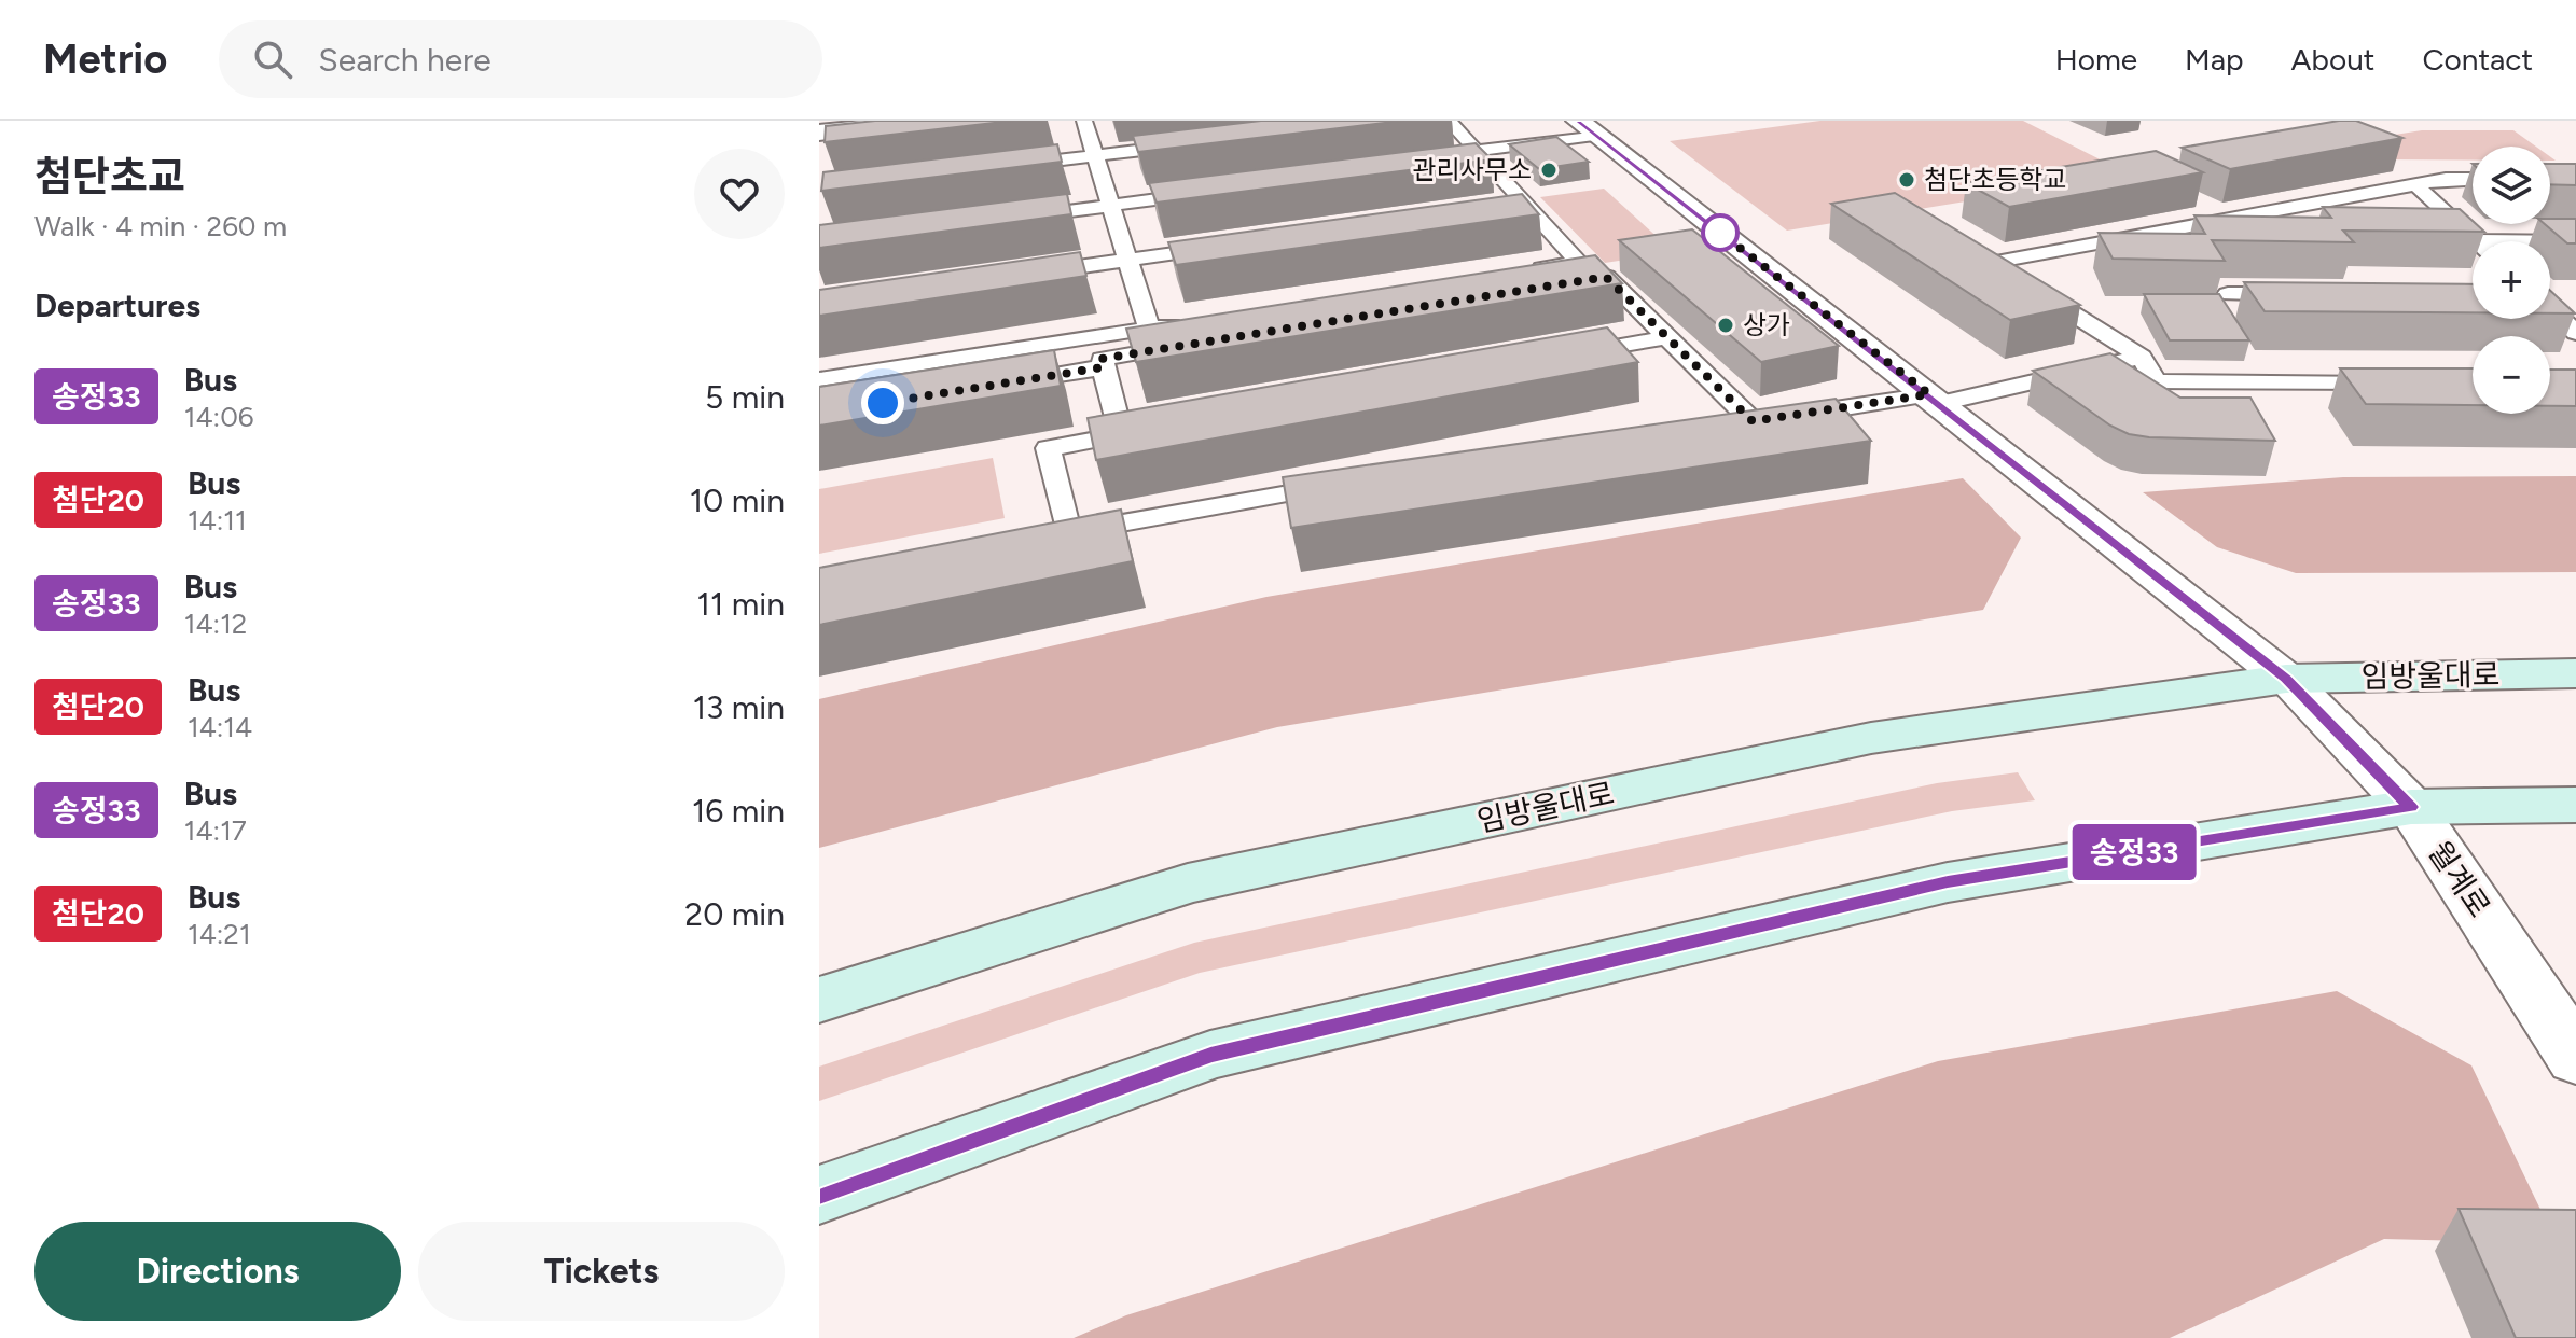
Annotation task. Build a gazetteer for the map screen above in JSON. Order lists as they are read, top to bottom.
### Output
{
  "streets": {
    "main road": ["임방울대로"],
    "street": ["월계로"]
  },
  "crossings": [
    ["임방울대로", "월계로"]
  ],
  "places": ["관리사무소", "첨단초등학교", "상가"],
  "lines": ["bus line 송정33"],
  "page": {
    "header": "Metrio",
    "search": "Search here",
    "nav": [
      "Home",
      "Map",
      "About",
      "Contact"
    ],
    "heading": [
      ["첨단초교", "Walk · 4 min · 260 m"],
      "Departures"
    ],
    "on_map": "송정33",
    "map_buttons": ["+", "−"],
    "list": [
      {
        "mark": "송정33",
        "name": "Bus",
        "note": "14:06",
        "value": "5 min"
      },
      {
        "mark": "첨단20",
        "name": "Bus",
        "note": "14:11",
        "value": "10 min"
      },
      {
        "mark": "송정33",
        "name": "Bus",
        "note": "14:12",
        "value": "11 min"
      },
      {
        "mark": "첨단20",
        "name": "Bus",
        "note": "14:14",
        "value": "13 min"
      },
      {
        "mark": "송정33",
        "name": "Bus",
        "note": "14:17",
        "value": "16 min"
      },
      {
        "mark": "첨단20",
        "name": "Bus",
        "note": "14:21",
        "value": "20 min"
      }
    ],
    "buttons": ["Directions", "Tickets"]
  }
}
